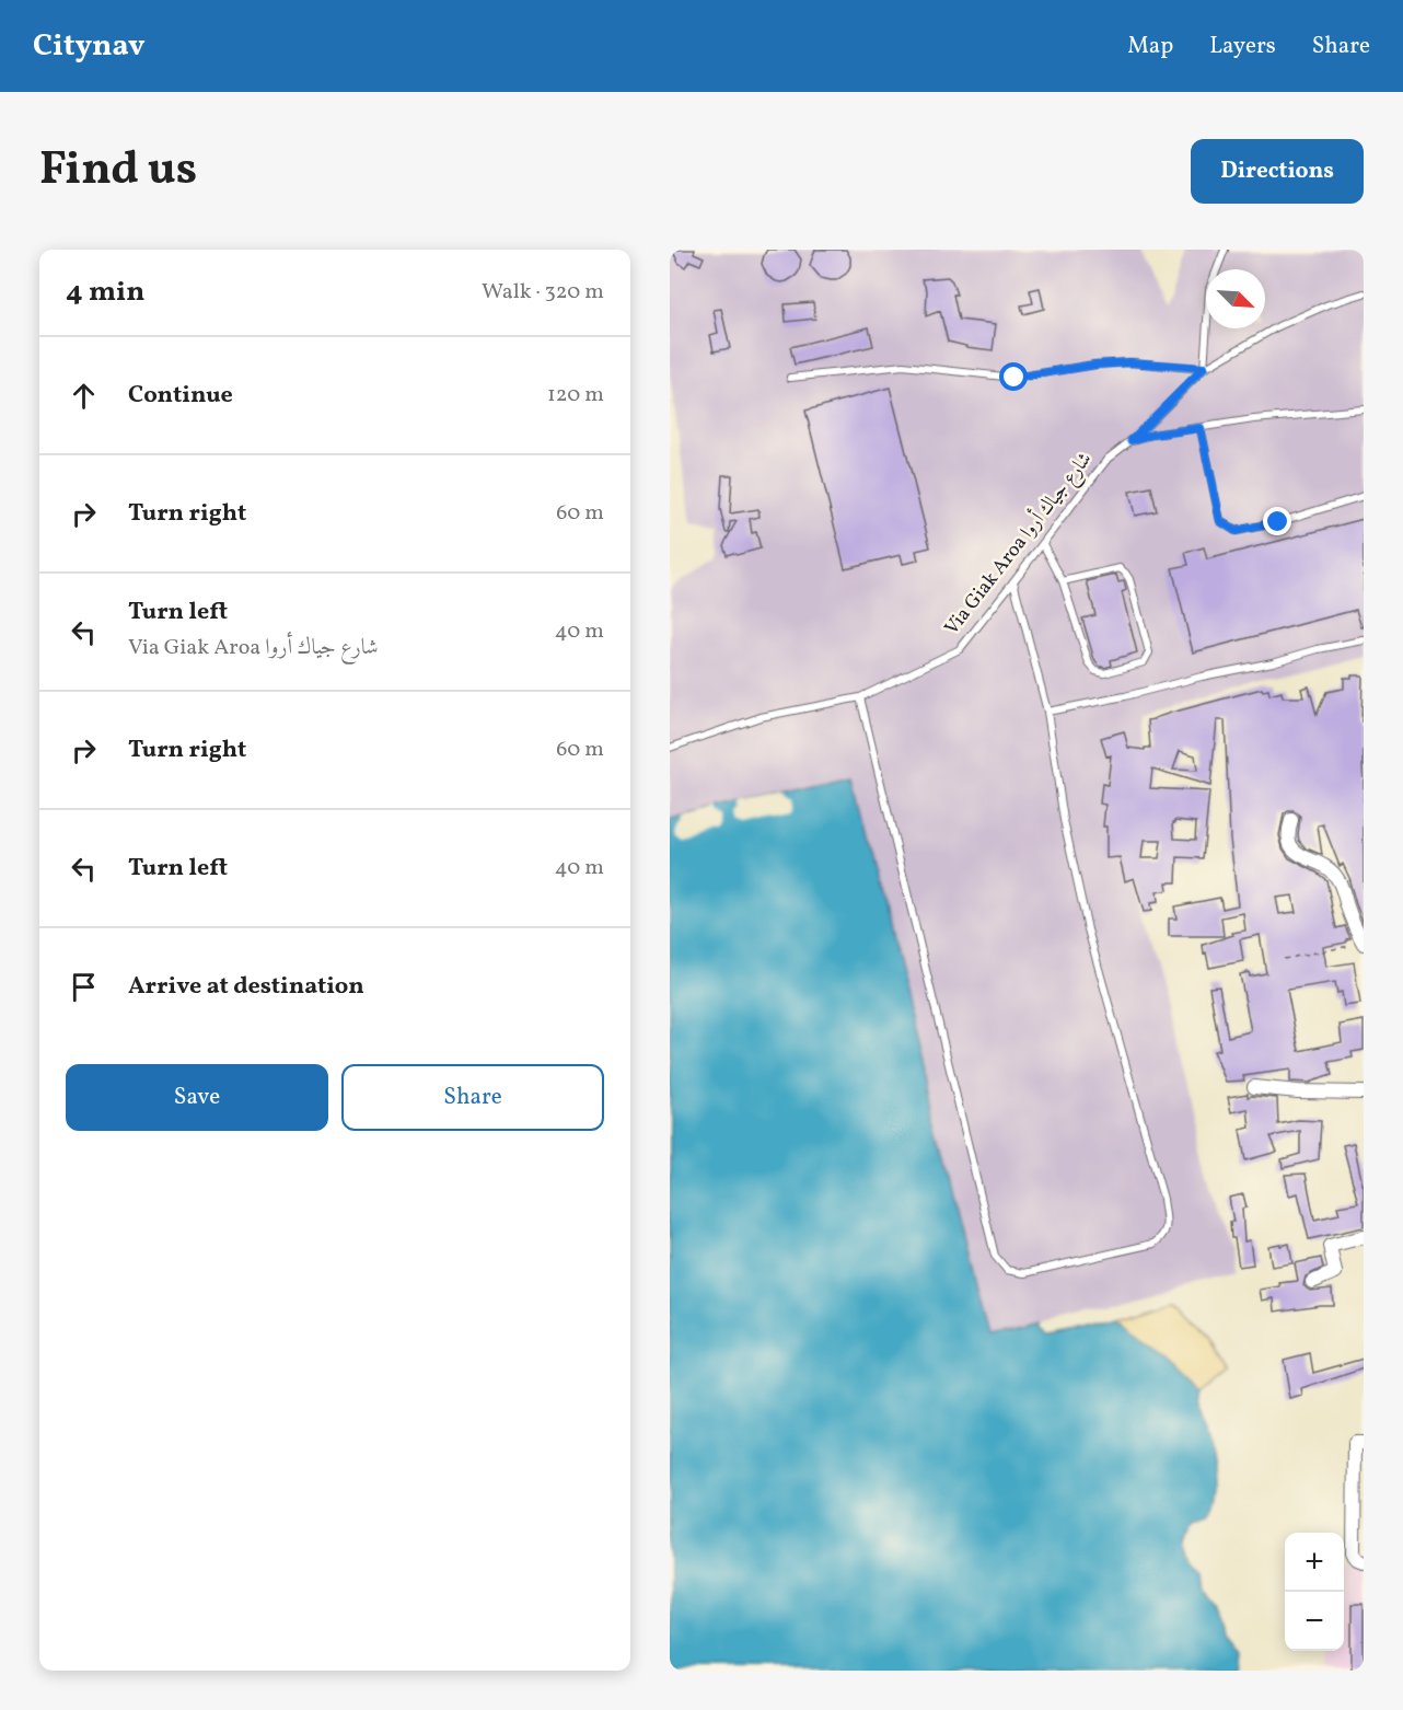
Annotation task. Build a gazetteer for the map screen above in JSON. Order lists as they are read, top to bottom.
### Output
{
  "streets": {
    "lane": ["Via Giak Aroa شارع جياك أروا"]
  },
  "north": "bottom right",
  "page": {
    "header": "Citynav",
    "nav": ["Map", "Layers", "Share"],
    "title": "Find us",
    "buttons": [
      "Directions",
      ["Save", "Share"]
    ],
    "heading": ["4 min", "Walk · 320 m"],
    "list": [
      ["Continue", "120 m"],
      ["Turn right", "60 m"],
      ["Turn left", "Via Giak Aroa شارع جياك أروا", "40 m"],
      ["Turn right", "60 m"],
      ["Turn left", "40 m"],
      "Arrive at destination"
    ],
    "map_buttons": ["+", "−"]
  }
}
